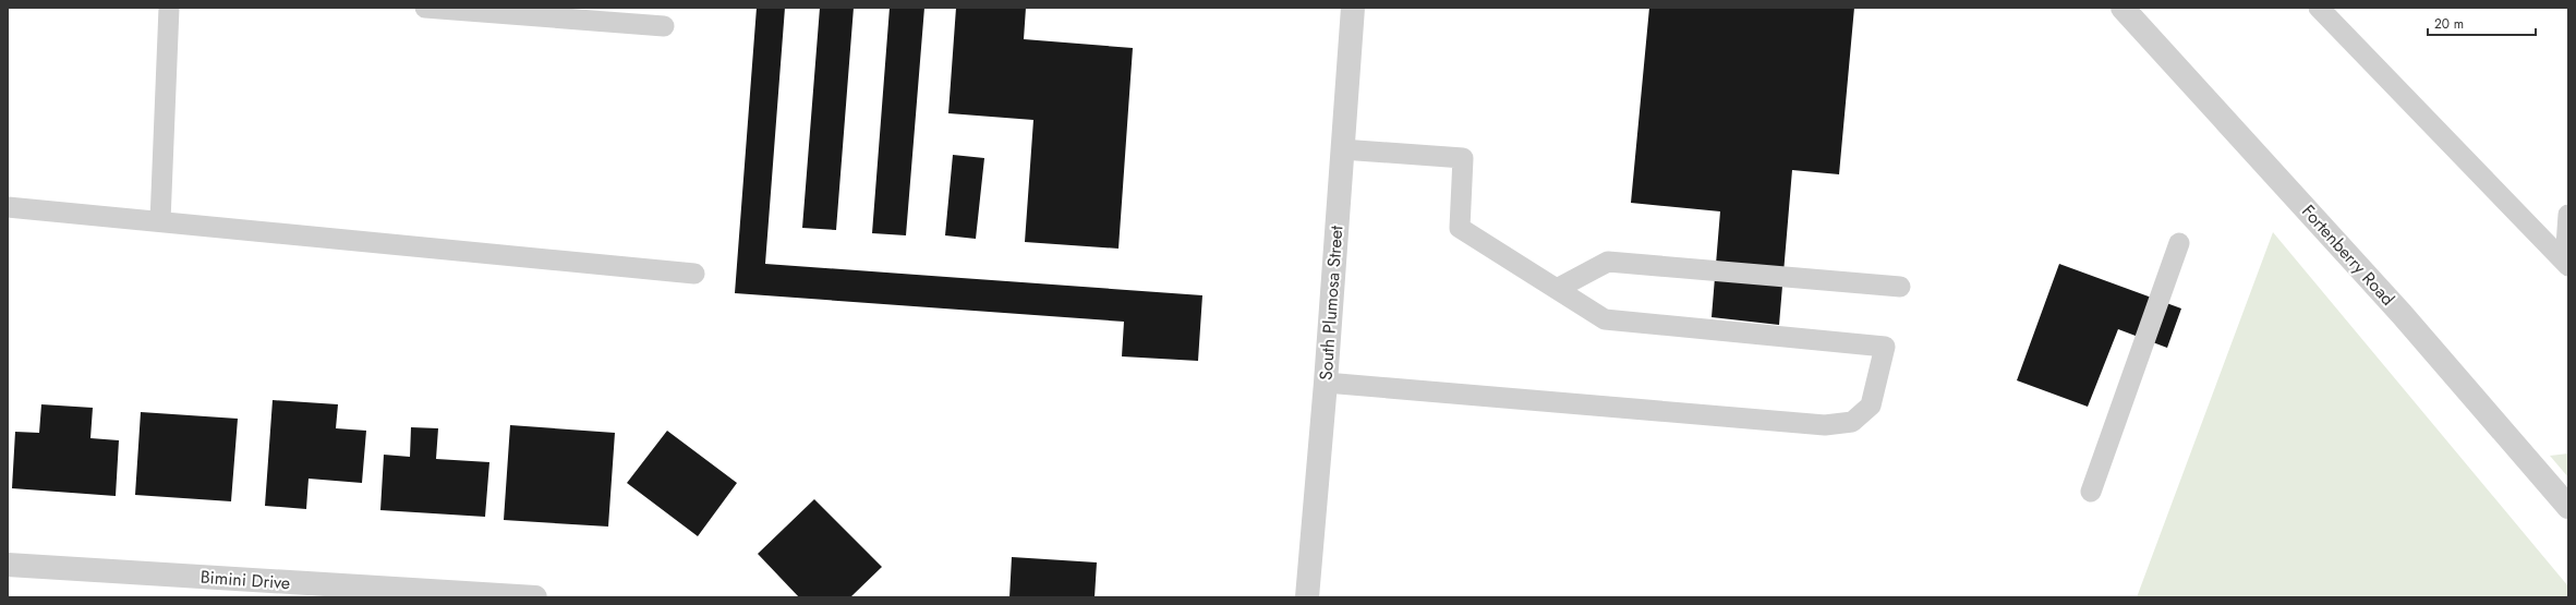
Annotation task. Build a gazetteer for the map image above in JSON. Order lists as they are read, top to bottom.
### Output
{
  "streets": {
    "street": ["Fortenberry Road", "South Plumosa Street", "Bimini Drive"]
  },
  "scale_bar": "20 m"
}
